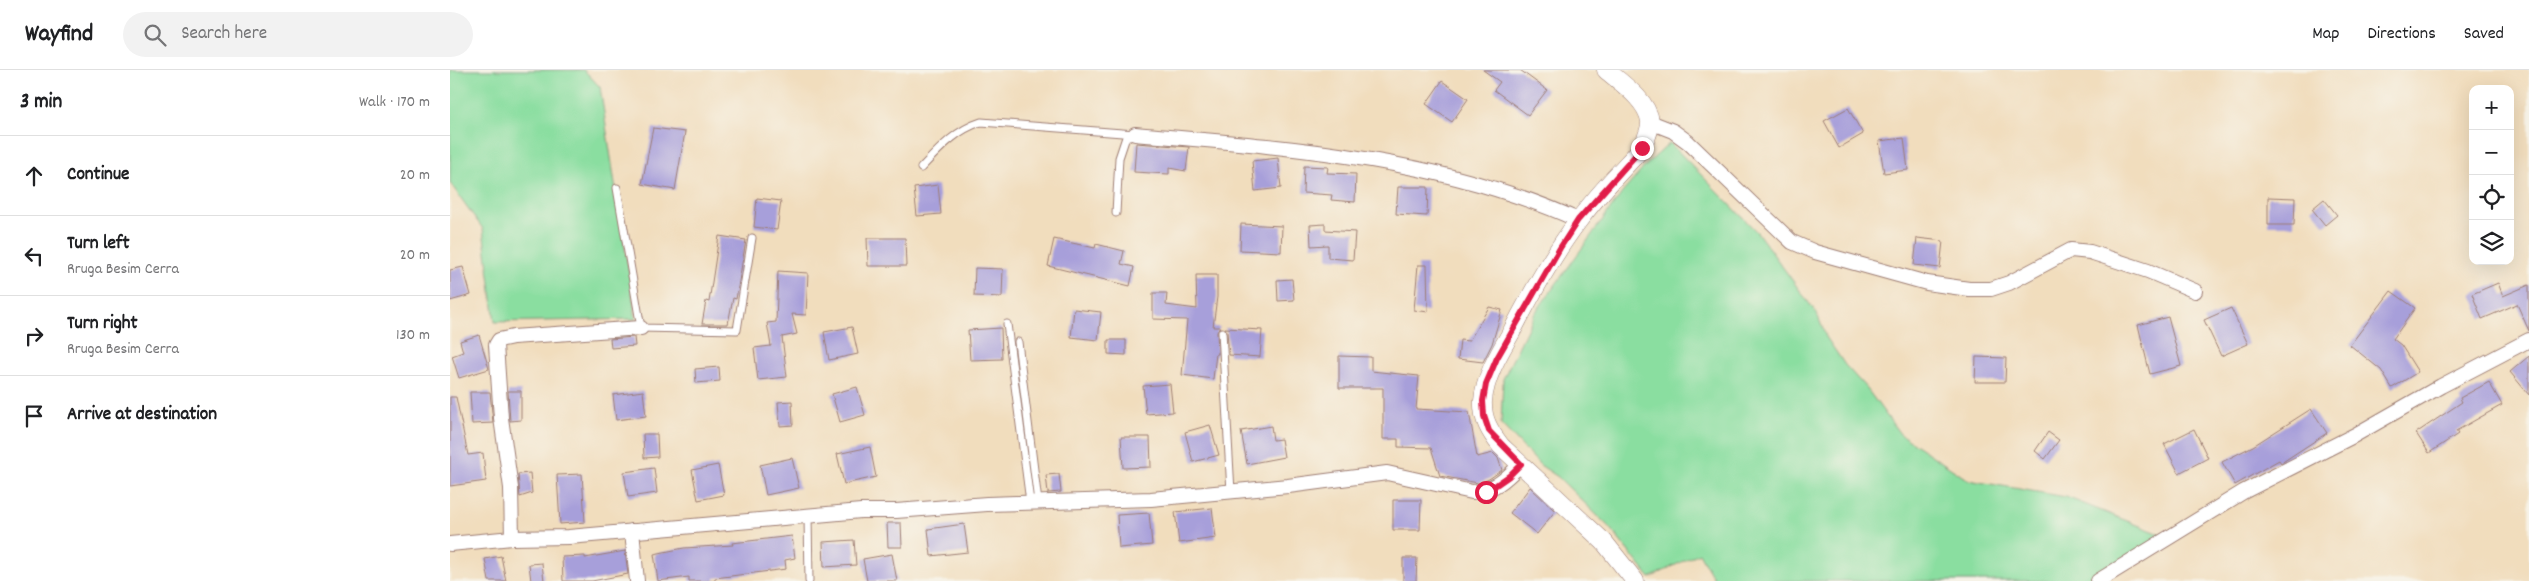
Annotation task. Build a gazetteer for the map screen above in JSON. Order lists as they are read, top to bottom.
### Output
{
  "page": {
    "header": "Wayfind",
    "search": "Search here",
    "nav": ["Map", "Directions", "Saved"],
    "heading": ["3 min", "Walk · 170 m"],
    "map_buttons": ["+", "−"],
    "list": [
      ["Continue", "20 m"],
      ["Turn left", "Rruga Besim Cerra", "20 m"],
      ["Turn right", "Rruga Besim Cerra", "130 m"],
      "Arrive at destination"
    ]
  }
}
